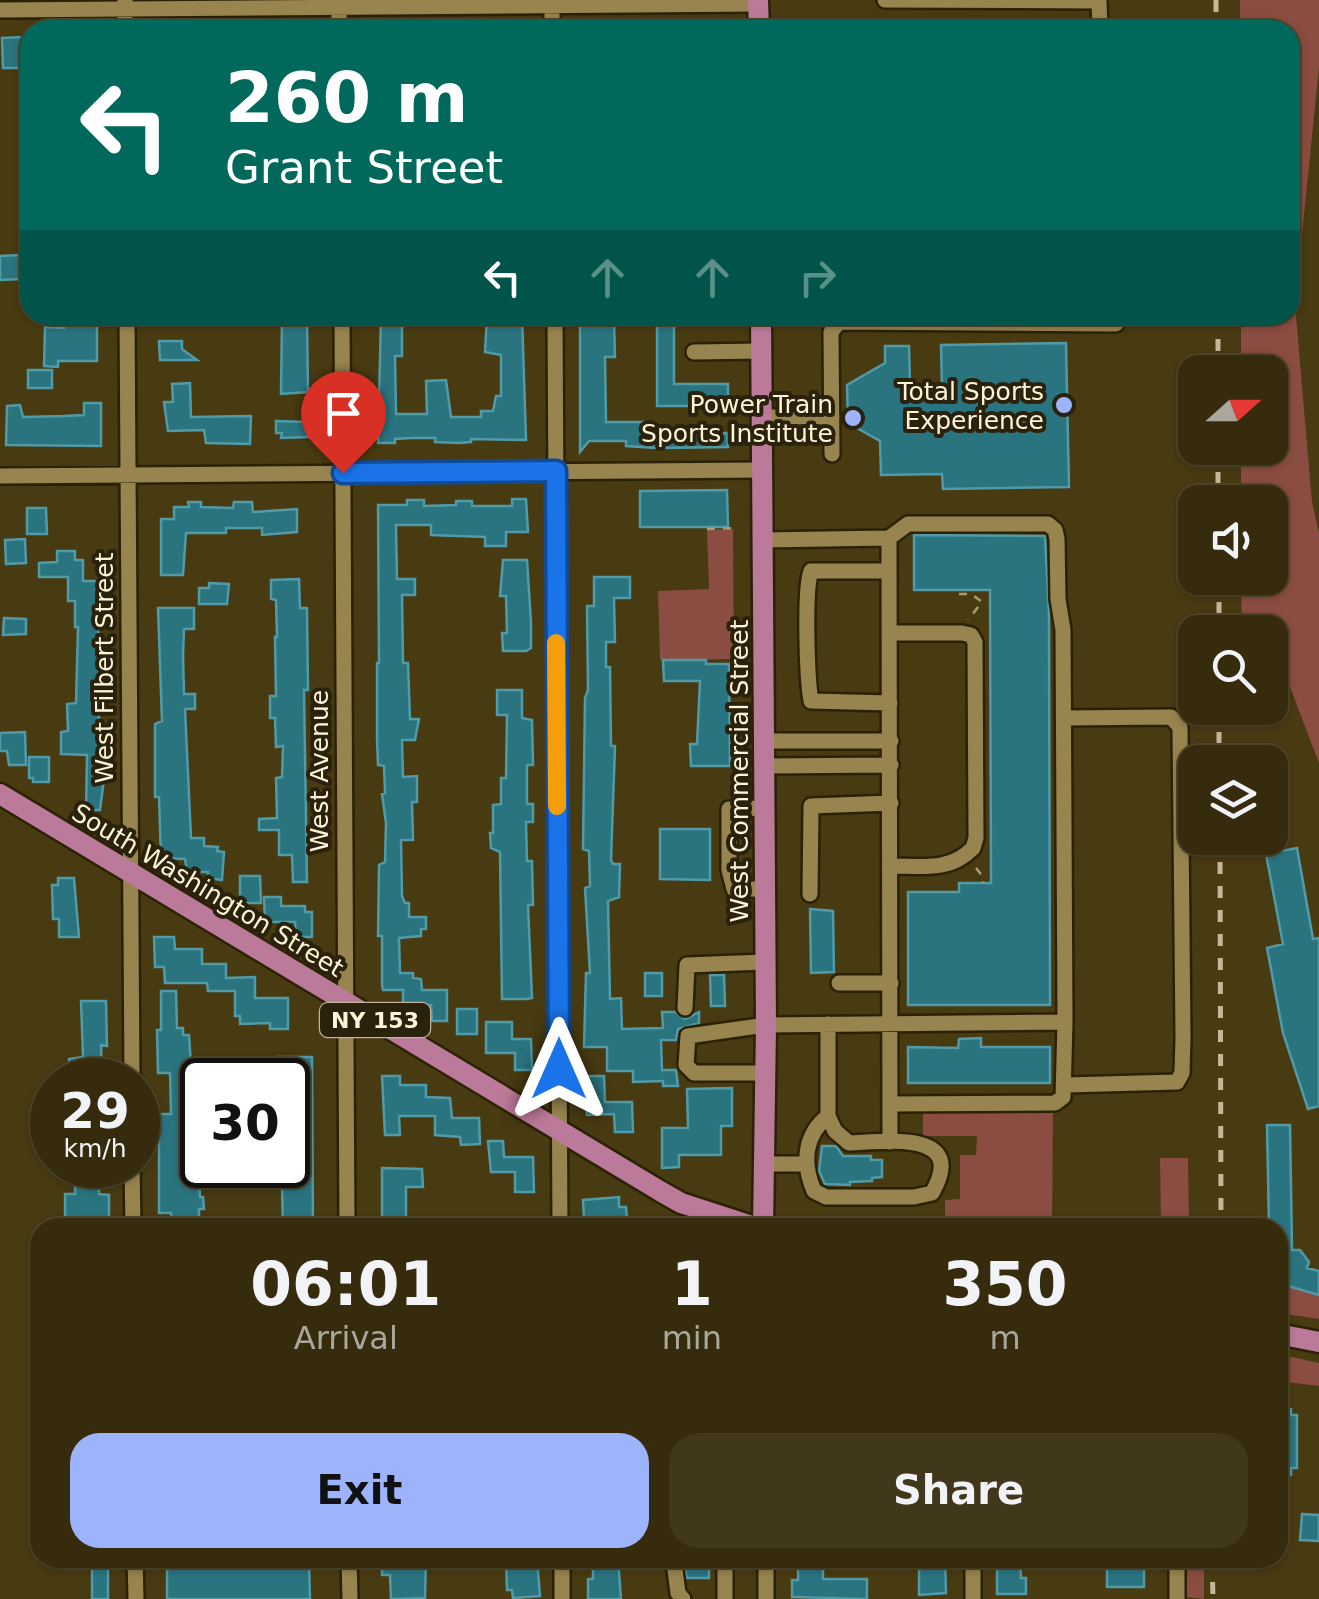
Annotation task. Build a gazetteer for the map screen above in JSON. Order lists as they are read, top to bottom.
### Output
{
  "streets": {
    "main road": ["West Commercial Street", "South Washington Street", "NY 153"],
    "street": ["West Filbert Street", "West Avenue"]
  },
  "crossings": [
    ["West Filbert Street", "South Washington Street"],
    ["West Avenue", "South Washington Street"]
  ],
  "places": ["Total Sports Experience", "Power Train Sports Institute"],
  "north": "right",
  "page": {
    "turn": ["260 m", "Grant Street"],
    "speed": "29 km/h",
    "limit": "30",
    "eta": [
      "06:01",
      "Arrival",
      "1",
      "min",
      "350",
      "m"
    ],
    "buttons": ["Exit", "Share"]
  }
}
